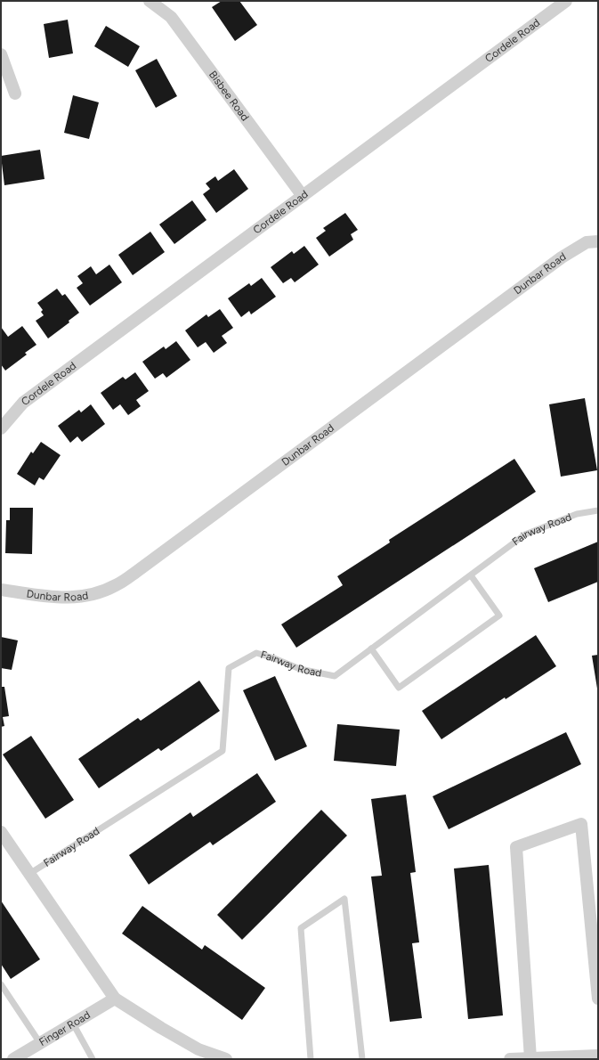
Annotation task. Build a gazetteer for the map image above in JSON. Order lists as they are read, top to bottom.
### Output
{
  "streets": {
    "street": [
      "Cordele Road",
      "Bisbee Road",
      "Dunbar Road",
      "Finger Road"
    ],
    "lane": ["Fairway Road"]
  },
  "crossings": [
    ["Cordele Road", "Bisbee Road"]
  ]
}
